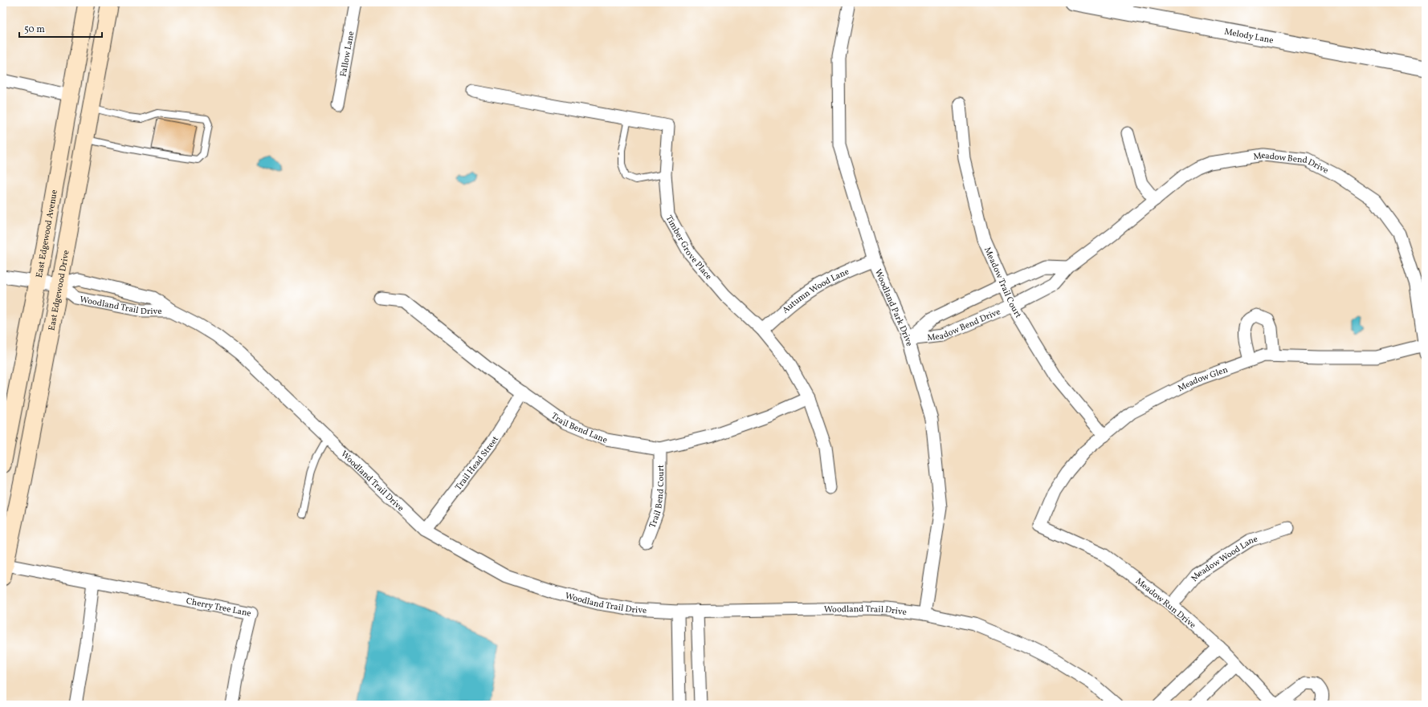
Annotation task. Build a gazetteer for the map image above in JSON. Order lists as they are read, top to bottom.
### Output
{
  "streets": {
    "main road": ["East Edgewood Avenue", "East Edgewood Drive"],
    "street": [
      "Melody Lane",
      "Fallow Lane",
      "Meadow Bend Drive",
      "Timber Grove Place",
      "Meadow Trail Court",
      "Autumn Wood Lane",
      "Woodland Trail Drive",
      "Woodland Park Drive",
      "Meadow Glen",
      "Trail Bend Lane",
      "Trail Head Street",
      "Trail Bend Court",
      "Meadow Wood Lane",
      "Meadow Run Drive",
      "Cherry Tree Lane"
    ]
  },
  "crossings": [
    ["Meadow Bend Drive", "Meadow Trail Court"],
    ["Meadow Bend Drive", "Woodland Park Drive"],
    ["Meadow Bend Drive", "Meadow Glen"],
    ["Timber Grove Place", "Autumn Wood Lane"],
    ["Timber Grove Place", "Trail Bend Lane"],
    ["Meadow Trail Court", "Meadow Glen"],
    ["East Edgewood Drive", "Woodland Trail Drive"],
    ["East Edgewood Drive", "Cherry Tree Lane"],
    ["Autumn Wood Lane", "Woodland Park Drive"],
    ["Woodland Trail Drive", "Woodland Park Drive"],
    ["Woodland Trail Drive", "Trail Head Street"],
    ["Meadow Glen", "Meadow Run Drive"],
    ["Trail Bend Lane", "Trail Head Street"],
    ["Trail Bend Lane", "Trail Bend Court"],
    ["Meadow Wood Lane", "Meadow Run Drive"]
  ],
  "scale_bar": "50 m"
}
